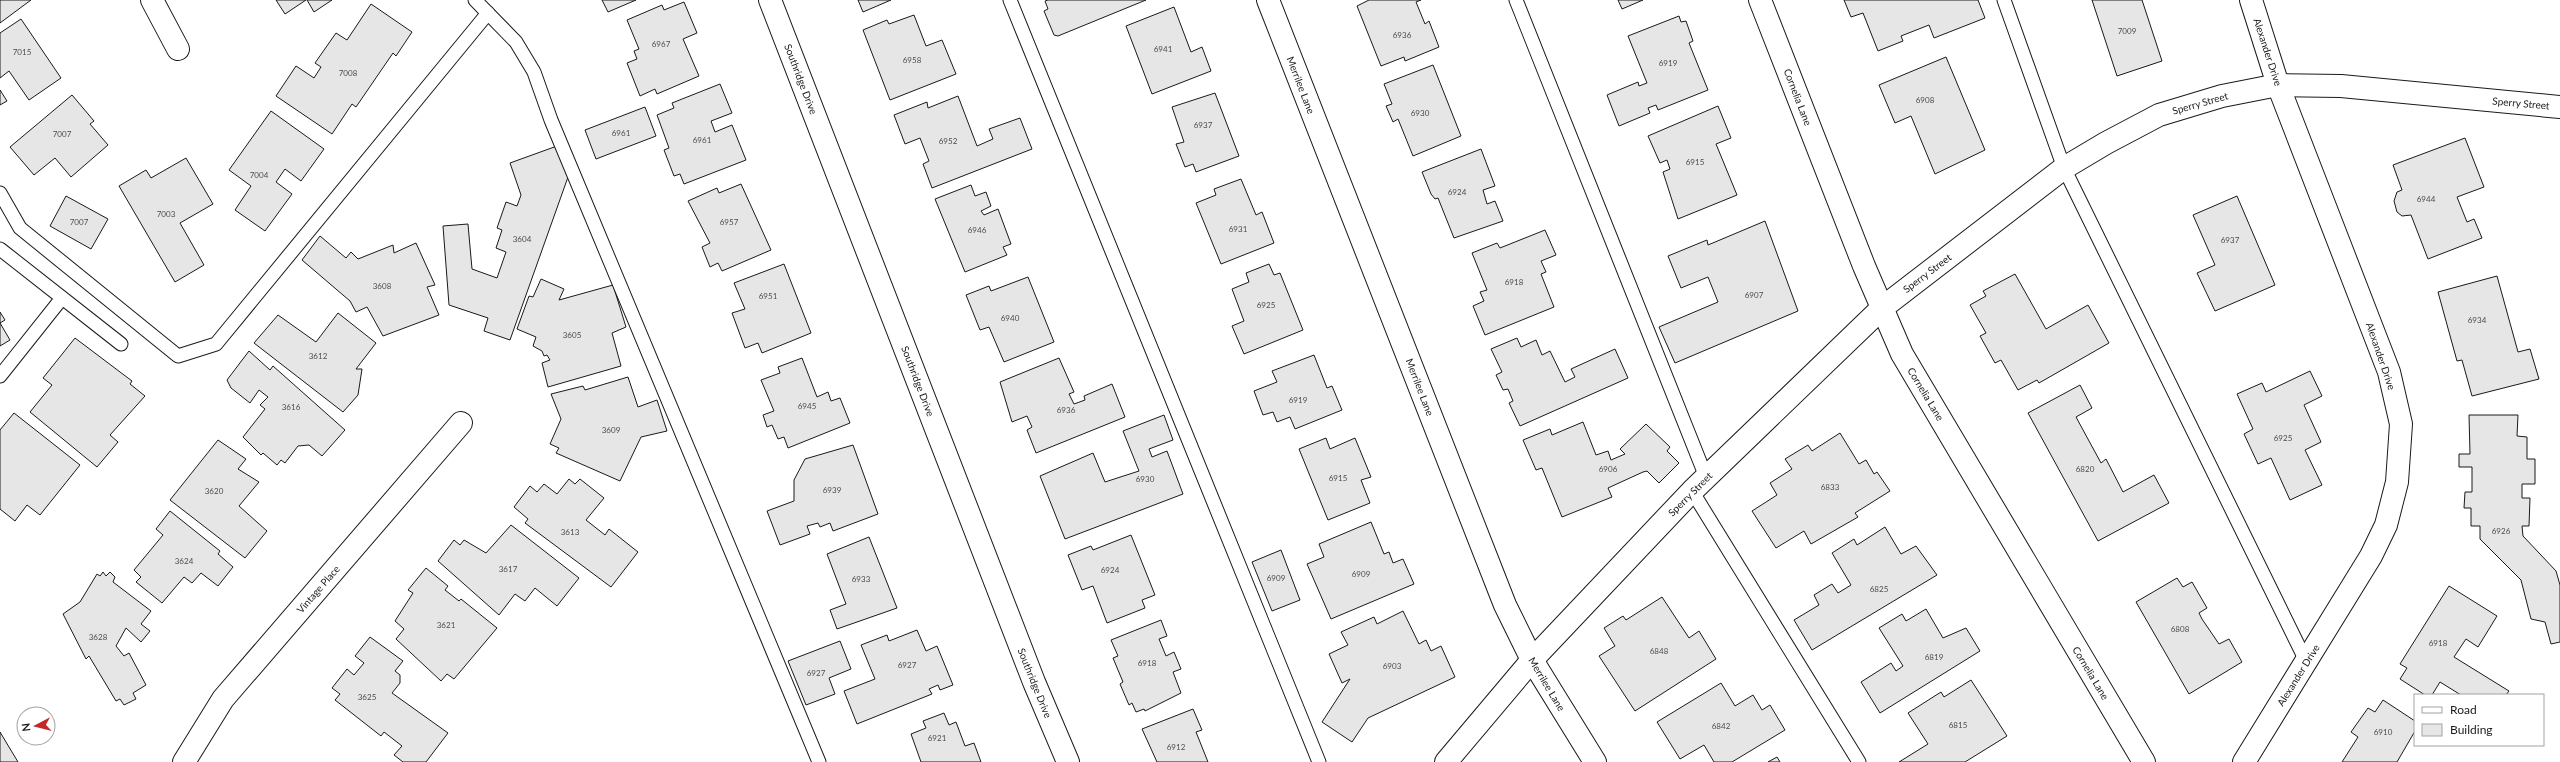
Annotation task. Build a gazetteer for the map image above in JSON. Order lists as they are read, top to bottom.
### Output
{
  "streets": {
    "street": [
      "Alexander Drive",
      "Southridge Drive",
      "Merrilee Lane",
      "Cornelia Lane",
      "Sperry Street",
      "Vintage Place"
    ]
  },
  "crossings": [
    ["Alexander Drive", "Sperry Street"],
    ["Merrilee Lane", "Sperry Street"],
    ["Cornelia Lane", "Sperry Street"]
  ],
  "house_numbers": [
    "7009",
    "6936",
    "6967",
    "6941",
    "7015",
    "6958",
    "6919",
    "7008",
    "6908",
    "6930",
    "6937",
    "6961",
    "7007",
    "6961",
    "6952",
    "6915",
    "7004",
    "6924",
    "6944",
    "7003",
    "7007",
    "6957",
    "6931",
    "6946",
    "3604",
    "6937",
    "6918",
    "3608",
    "6907",
    "6951",
    "6925",
    "6940",
    "6934",
    "3605",
    "3612",
    "6919",
    "6945",
    "3616",
    "6936",
    "3609",
    "6925",
    "6906",
    "6820",
    "6915",
    "6930",
    "6833",
    "6939",
    "3620",
    "6926",
    "3613",
    "3624",
    "3617",
    "6924",
    "6909",
    "6909",
    "6933",
    "6825",
    "3621",
    "6808",
    "3628",
    "6918",
    "6848",
    "6819",
    "6918",
    "6927",
    "6903",
    "6927",
    "3625",
    "6815",
    "6842",
    "6910",
    "6921",
    "6912"
  ],
  "legend": ["Road", "Building"],
  "north": "left"
}
